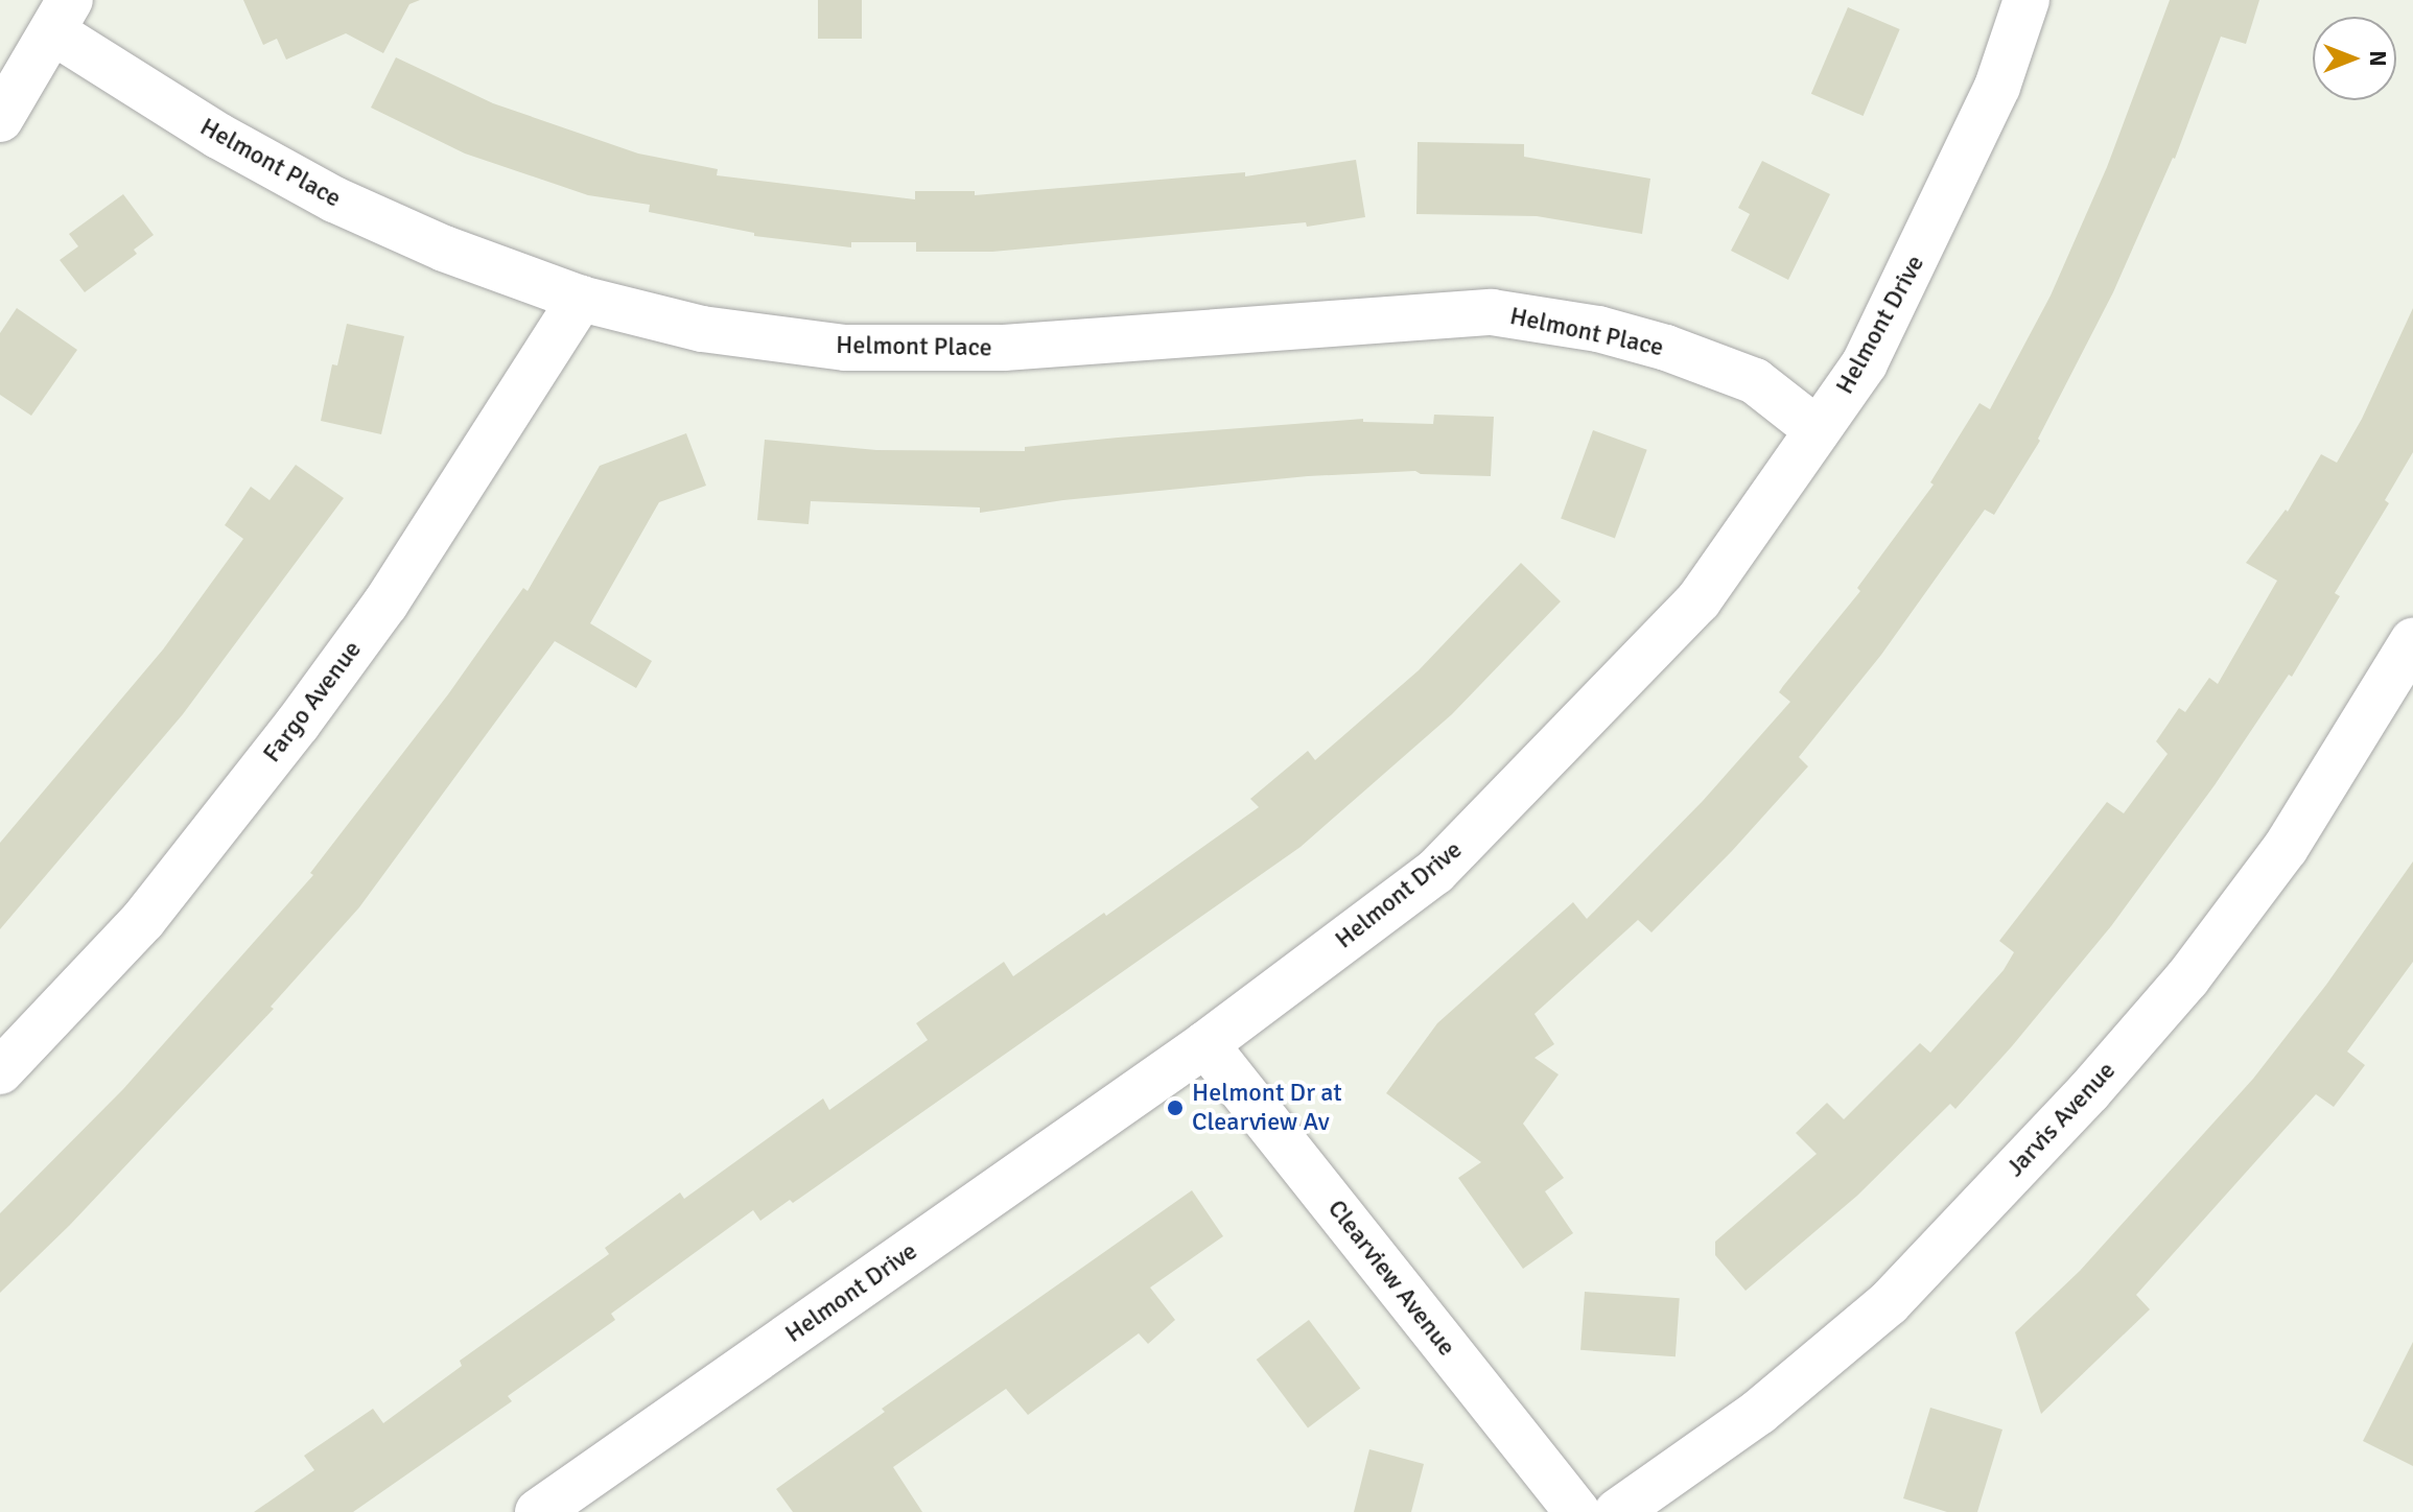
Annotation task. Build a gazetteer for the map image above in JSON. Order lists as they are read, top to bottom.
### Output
{
  "streets": {
    "street": [
      "Helmont Place",
      "Helmont Drive",
      "Fargo Avenue",
      "Jarvis Avenue",
      "Clearview Avenue"
    ]
  },
  "crossings": [
    ["Helmont Place", "Helmont Drive"],
    ["Helmont Place", "Fargo Avenue"],
    ["Helmont Drive", "Clearview Avenue"]
  ],
  "places": ["Helmont Dr at Clearview Av"],
  "north": "right"
}
